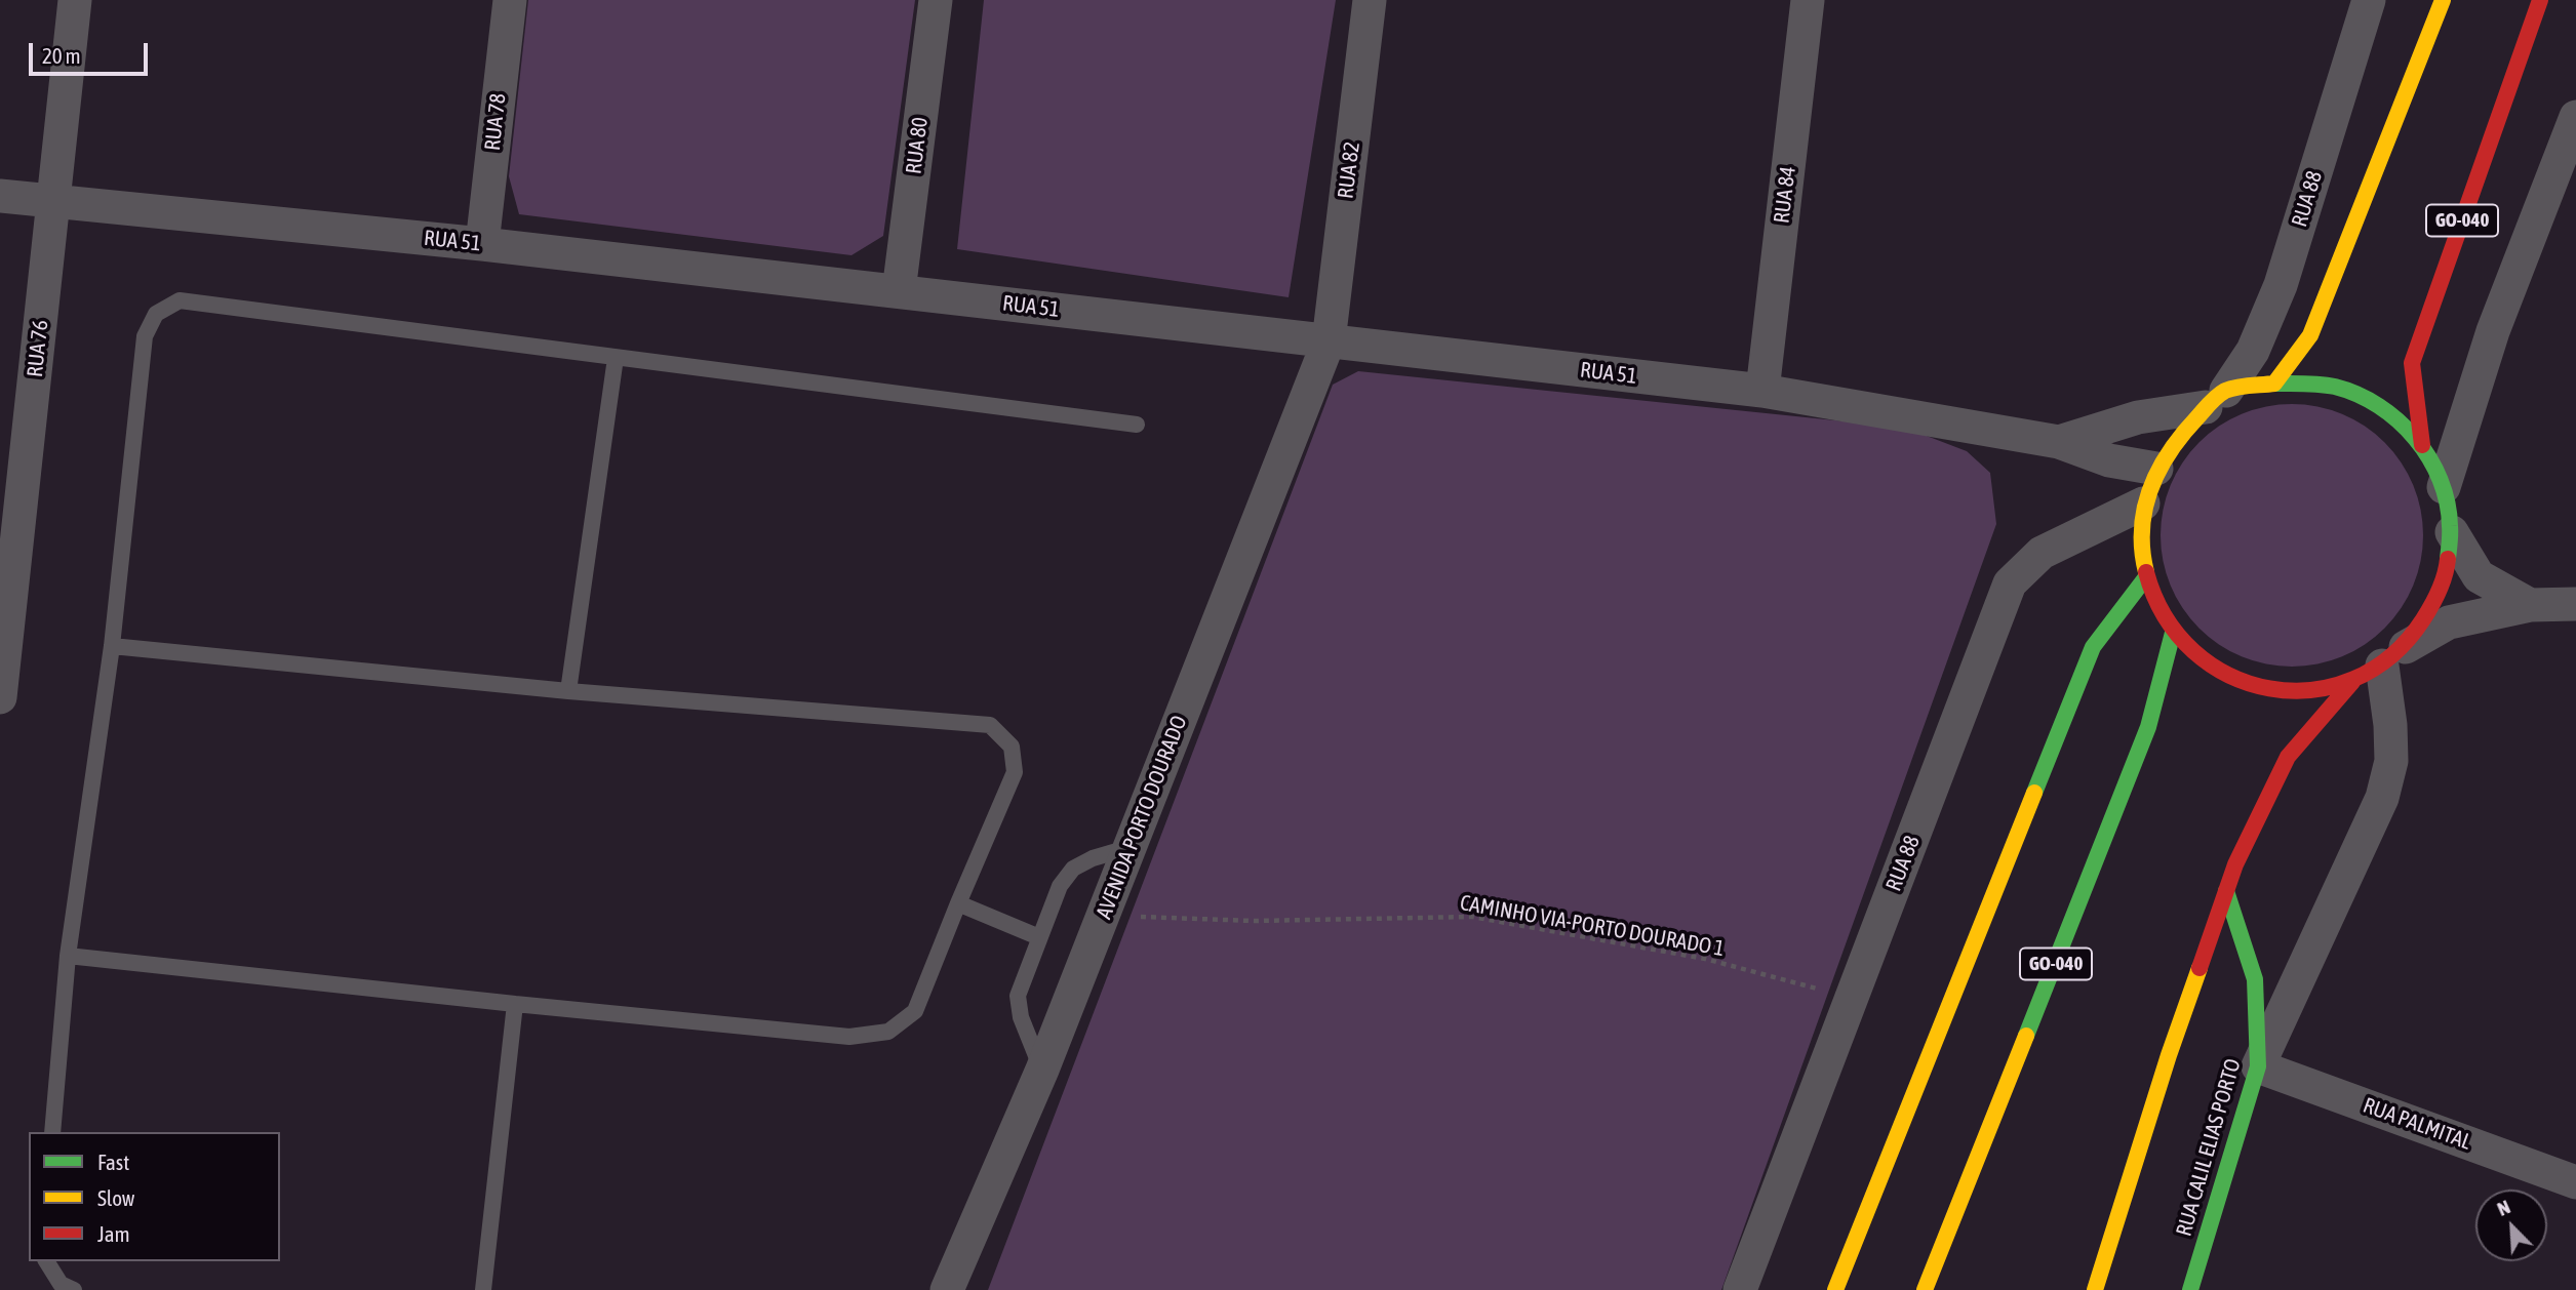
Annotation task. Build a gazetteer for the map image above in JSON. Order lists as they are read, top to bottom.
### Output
{
  "streets": {
    "main road": ["GO-040", "RUA CALIL ELIAS PORTO"],
    "street": [
      "RUA 78",
      "RUA 80",
      "RUA 82",
      "RUA 84",
      "RUA 88",
      "RUA 51",
      "RUA 76",
      "AVENIDA PORTO DOURADO",
      "RUA PALMITAL"
    ],
    "path": ["CAMINHO VIA-PORTO DOURADO 1"]
  },
  "crossings": [
    ["RUA 78", "RUA 51"],
    ["RUA 80", "RUA 51"],
    ["RUA 82", "RUA 51"],
    ["RUA 82", "AVENIDA PORTO DOURADO"],
    ["RUA 84", "RUA 51"],
    ["RUA 88", "GO-040"],
    ["RUA 88", "RUA 51"],
    ["RUA 88", "CAMINHO VIA-PORTO DOURADO 1"],
    ["GO-040", "RUA 51"],
    ["GO-040", "RUA CALIL ELIAS PORTO"],
    ["RUA 51", "RUA 76"],
    ["RUA 51", "AVENIDA PORTO DOURADO"],
    ["AVENIDA PORTO DOURADO", "CAMINHO VIA-PORTO DOURADO 1"],
    ["RUA PALMITAL", "RUA CALIL ELIAS PORTO"]
  ],
  "legend": ["Fast", "Slow", "Jam"],
  "scale_bar": "20 m",
  "north": "top left"
}
